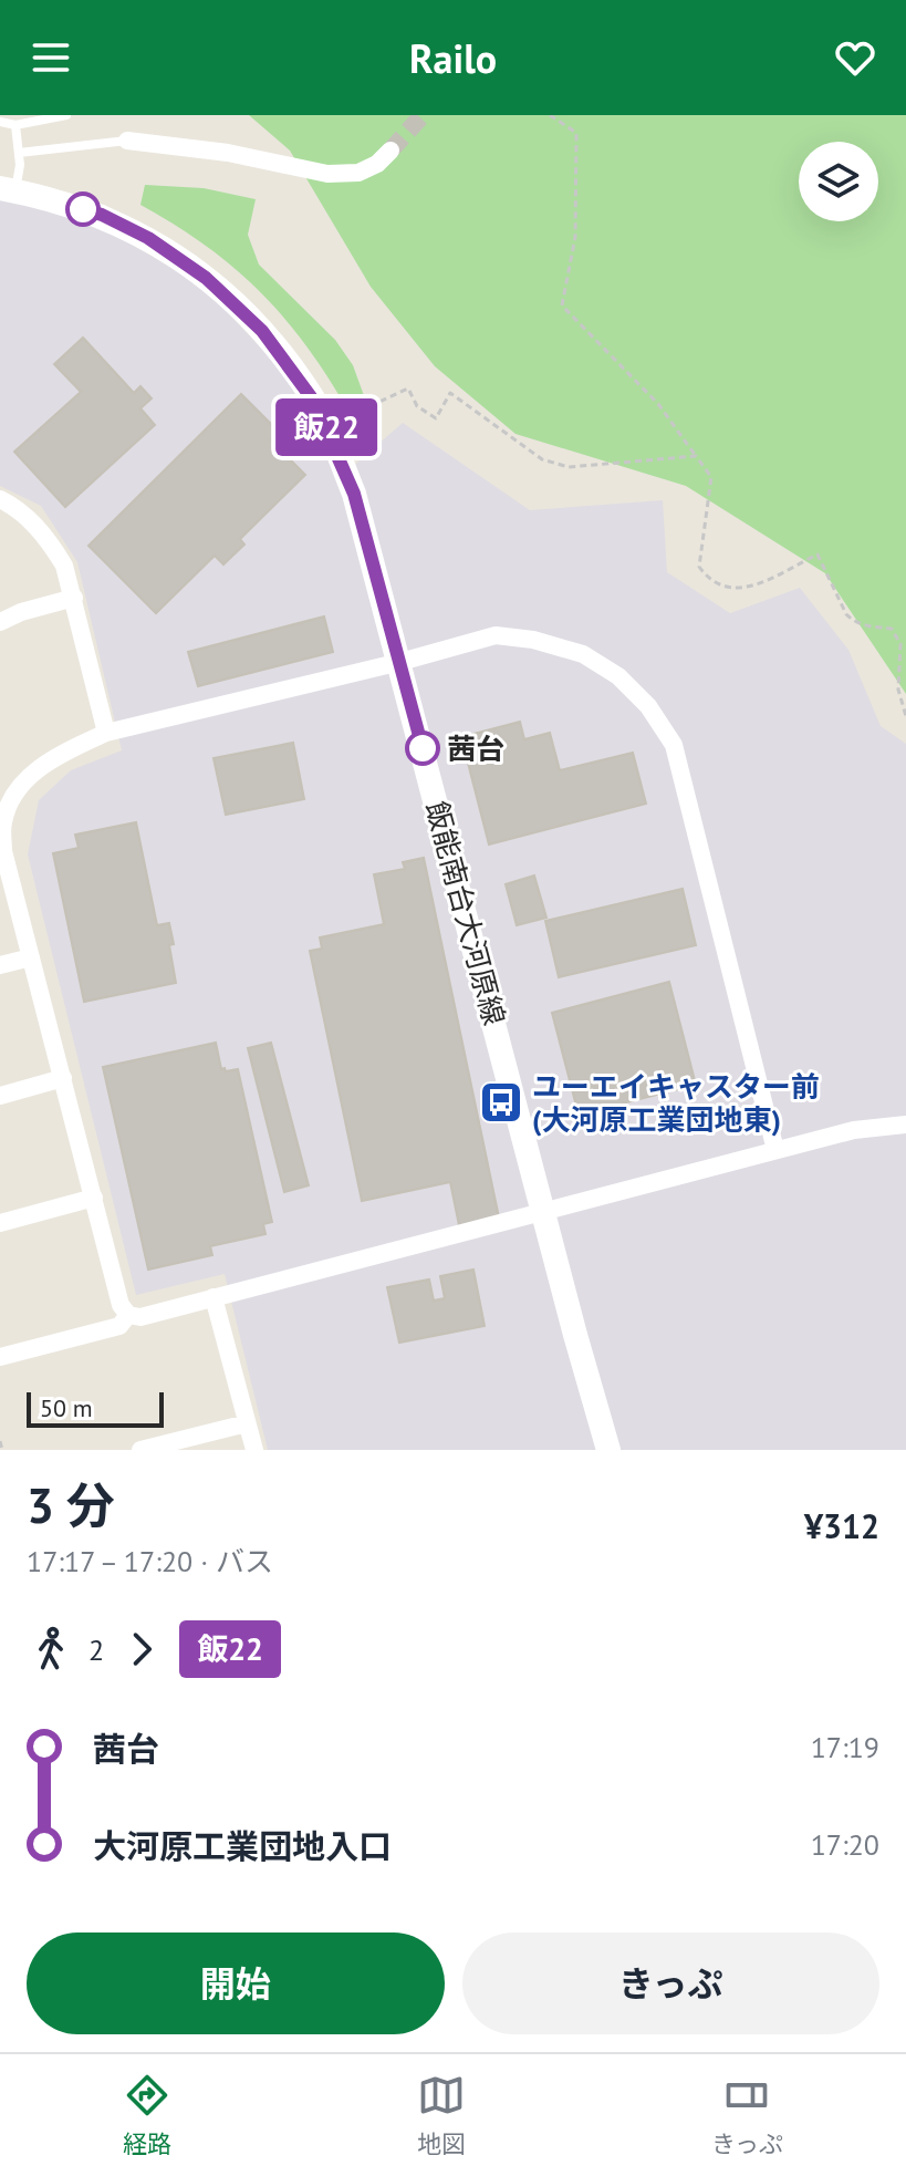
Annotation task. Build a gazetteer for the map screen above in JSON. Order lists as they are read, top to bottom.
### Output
{
  "streets": {
    "street": ["飯能南台大河原線"]
  },
  "places": {
    "other": ["茜台"],
    "bus stop": ["ユーエイキャスター前 (大河原工業団地東)"]
  },
  "lines": ["bus line 飯22"],
  "scale_bar": "50 m",
  "page": {
    "header": "Railo",
    "on_map": "飯22",
    "scale": "50 m",
    "heading": ["3 分", "17:17 – 17:20 · バス", "¥312"],
    "legs": ["2", "飯22"],
    "list": [
      {
        "name": "茜台",
        "value": "17:19"
      },
      {
        "name": "大河原工業団地入口",
        "value": "17:20"
      }
    ],
    "buttons": ["開始", "きっぷ"],
    "tabs": ["経路", "地図", "きっぷ"]
  }
}
